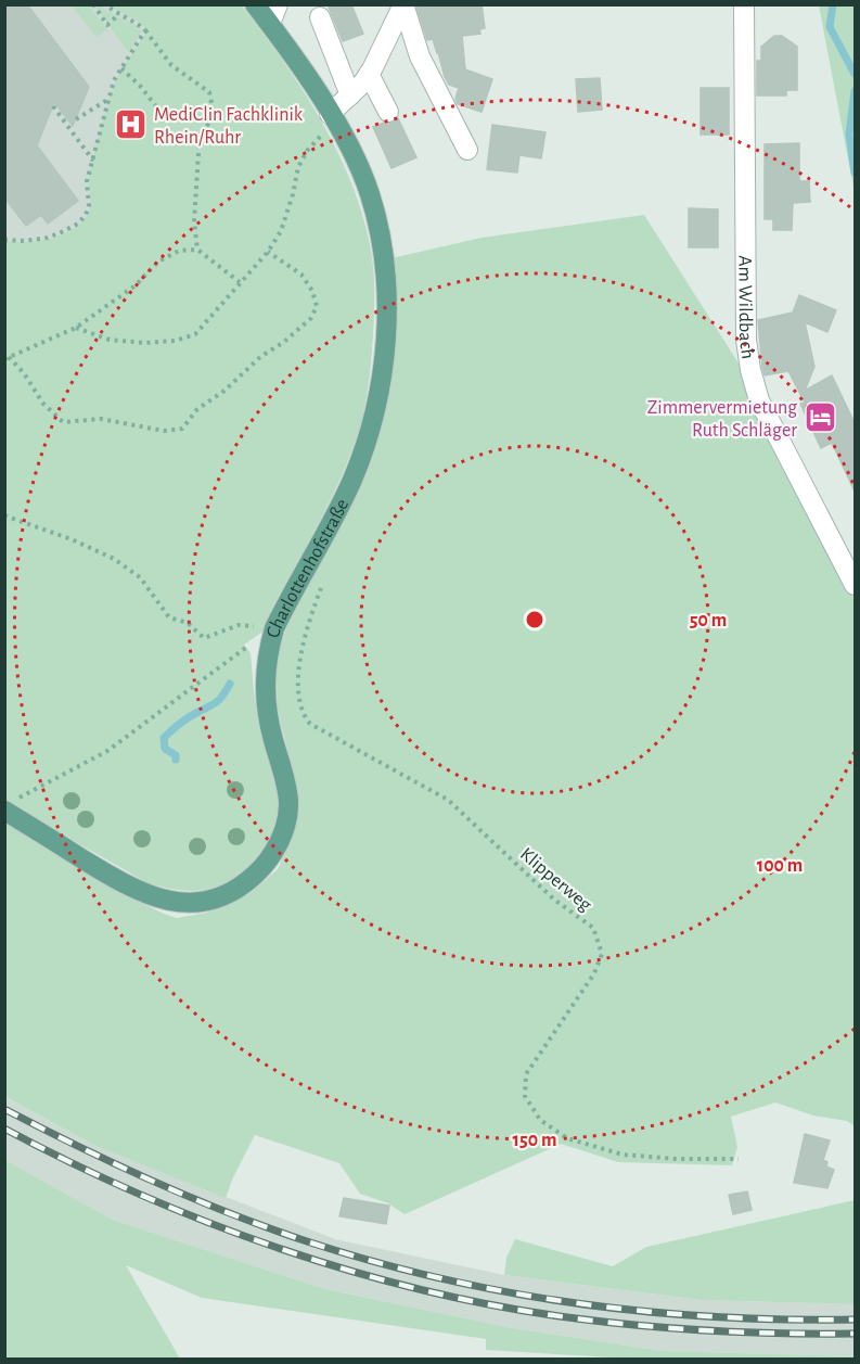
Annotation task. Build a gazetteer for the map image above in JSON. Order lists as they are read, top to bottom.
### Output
{
  "streets": {
    "main road": ["Charlottenhofstraße"],
    "street": ["Am Wildbach"],
    "path": ["Klipperweg"]
  },
  "places": {
    "hospital": ["MediClin Fachklinik Rhein/Ruhr"],
    "hotel": ["Zimmervermietung Ruth Schläger"]
  },
  "rings": ["50 m", "100 m", "150 m"]
}
